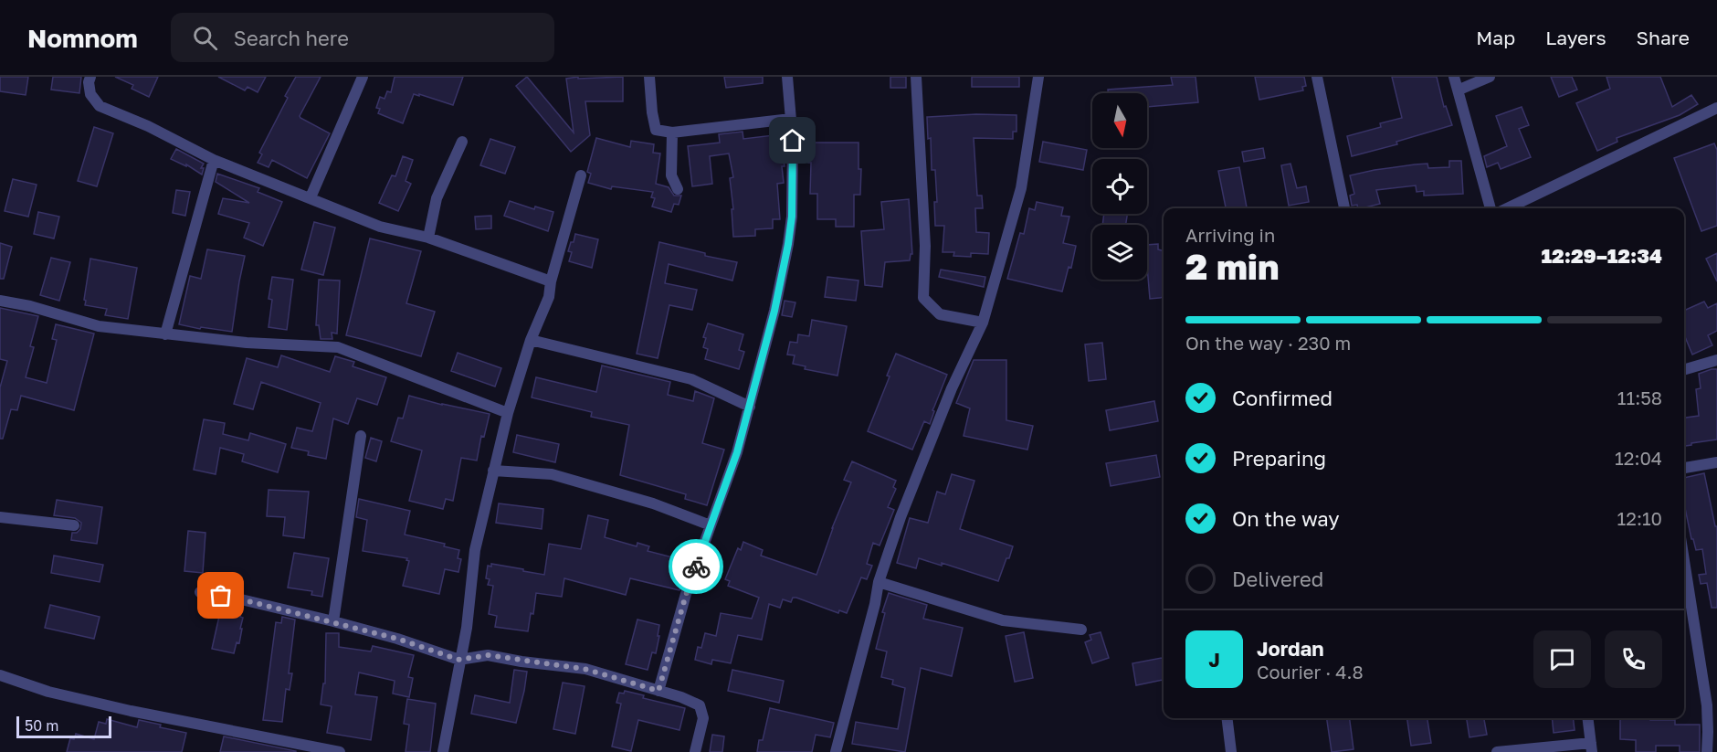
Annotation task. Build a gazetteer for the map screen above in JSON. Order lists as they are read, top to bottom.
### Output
{
  "scale_bar": "50 m",
  "north": "bottom",
  "page": {
    "header": "Nomnom",
    "search": "Search here",
    "nav": ["Map", "Layers", "Share"],
    "heading": ["2 min", "Arriving in", "12:29–12:34"],
    "panel": ["Jordan", "Courier · 4.8"],
    "bar": "On the way · 230 m",
    "list": [
      ["Confirmed", "11:58"],
      ["Preparing", "12:04"],
      ["On the way", "12:10"],
      "Delivered"
    ],
    "round": "J",
    "scale": "50 m"
  }
}
